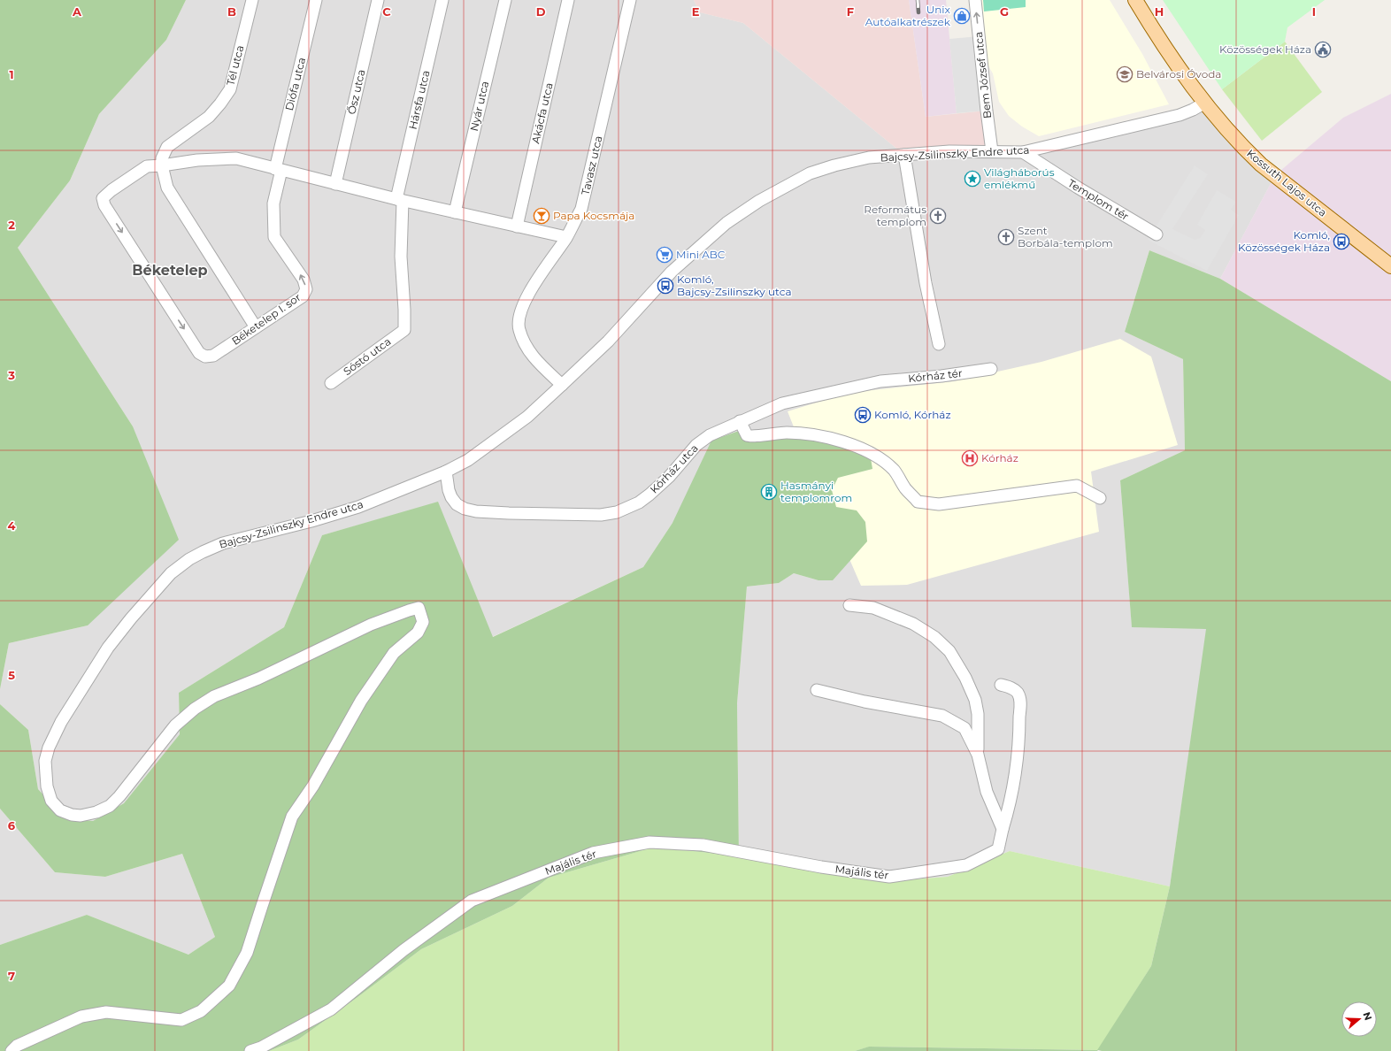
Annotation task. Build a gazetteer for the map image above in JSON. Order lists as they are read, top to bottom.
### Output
{
  "streets": {
    "main road": ["Kossuth Lajos utca"],
    "street": [
      "Tél utca",
      "Bem József utca",
      "Diófa utca",
      "Ősz utca",
      "Hársfa utca",
      "Nyár utca",
      "Akácfa utca",
      "Bajcsy-Zsilinszky Endre utca",
      "Tavasz utca",
      "Templom tér",
      "Béketelep I. sor",
      "Sóstó utca",
      "Kórház tér",
      "Kórház utca",
      "Majális tér"
    ]
  },
  "crossings": [
    ["Tél utca", "Béketelep I. sor"],
    ["Bem József utca", "Bajcsy-Zsilinszky Endre utca"],
    ["Diófa utca", "Béketelep I. sor"],
    ["Hársfa utca", "Sóstó utca"],
    ["Bajcsy-Zsilinszky Endre utca", "Tavasz utca"],
    ["Bajcsy-Zsilinszky Endre utca", "Kossuth Lajos utca"],
    ["Bajcsy-Zsilinszky Endre utca", "Templom tér"],
    ["Bajcsy-Zsilinszky Endre utca", "Kórház utca"],
    ["Kórház tér", "Kórház utca"]
  ],
  "one_way": ["Bem József utca"],
  "districts": ["Béketelep"],
  "places": {
    "shop": ["Unix Autóalkatrészek"],
    "public building": ["Közösségek Háza"],
    "school or university": ["Belvárosi Óvoda"],
    "place": ["Világháborús emlékmű"],
    "bar": ["Papa Kocsmája"],
    "church": ["Református templom", "Szent Borbála-templom"],
    "bus stop": ["Komló, Közösségek Háza", "Komló, Bajcsy-Zsilinszky utca", "Komló, Kórház"],
    "supermarket": ["Mini ABC"],
    "hospital": ["Kórház"],
    "building": ["Hasmányi templomrom"]
  },
  "north": "right",
  "grid": {
    "columns": [
      "A",
      "B",
      "C",
      "D",
      "E",
      "F",
      "G",
      "H",
      "I"
    ],
    "rows": [
      "1",
      "2",
      "3",
      "4",
      "5",
      "6",
      "7"
    ]
  }
}
